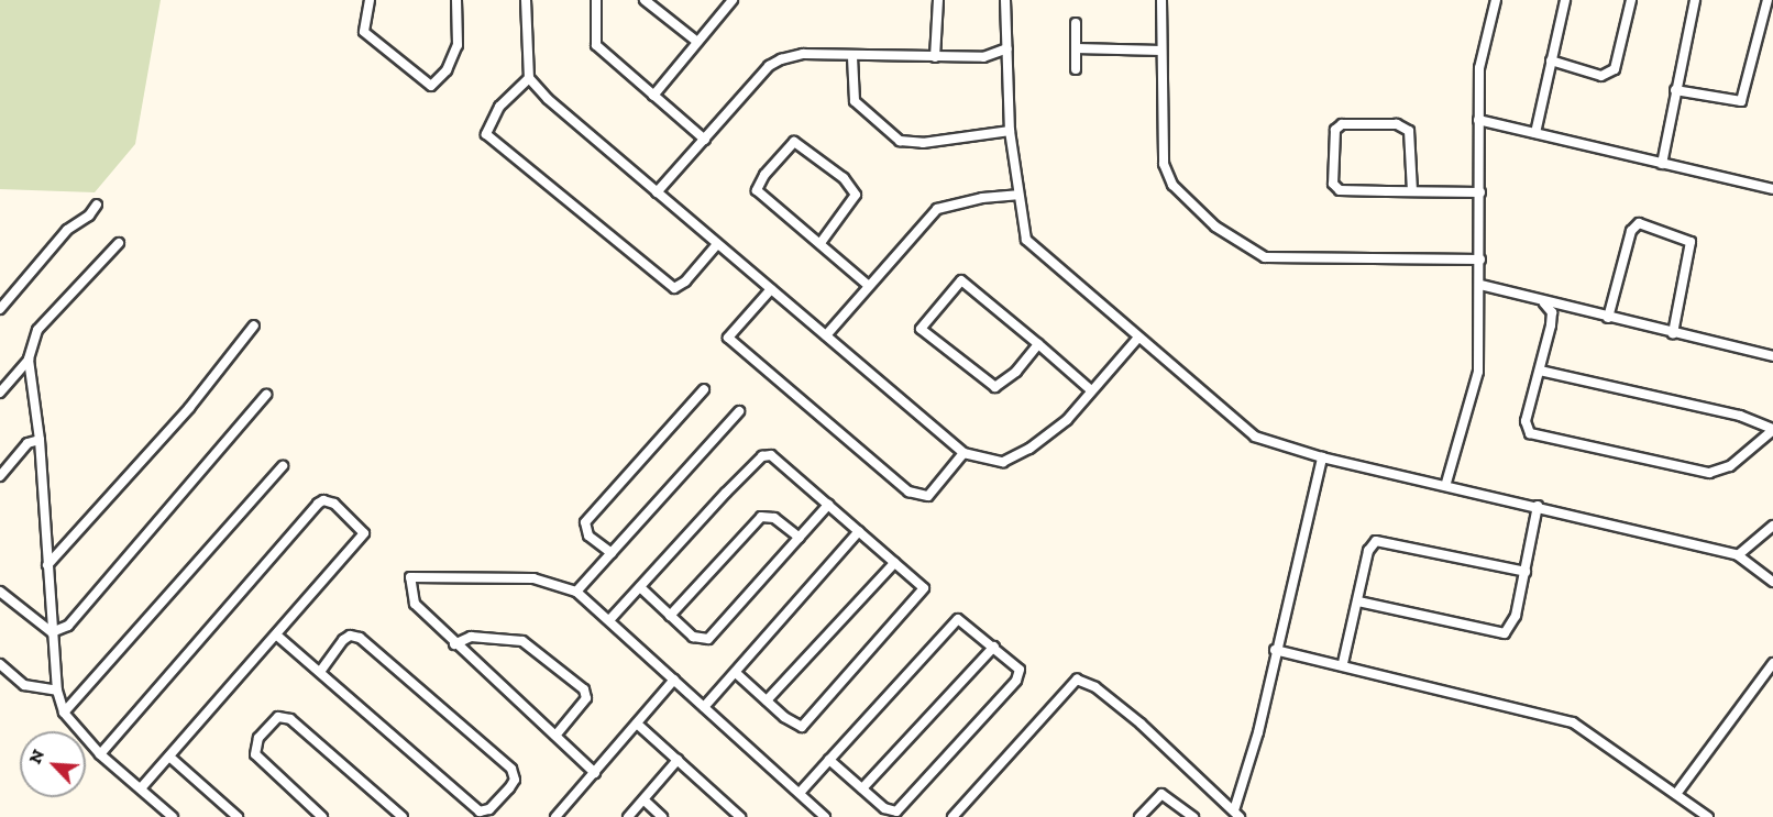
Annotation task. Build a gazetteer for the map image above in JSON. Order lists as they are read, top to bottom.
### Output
{
  "north": "top left"
}
